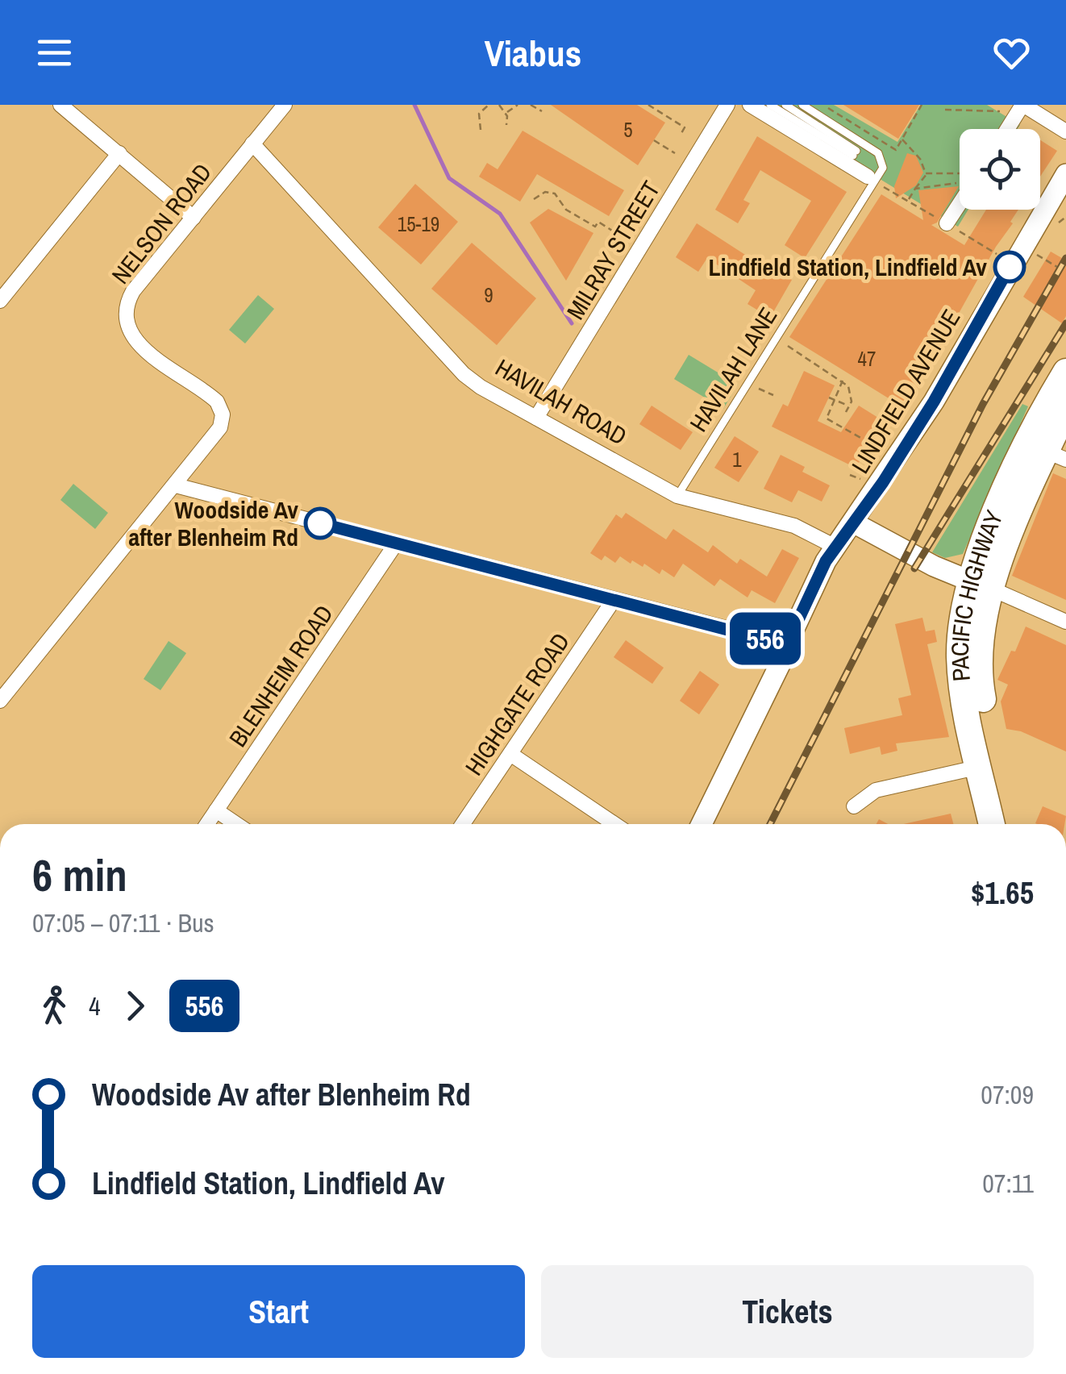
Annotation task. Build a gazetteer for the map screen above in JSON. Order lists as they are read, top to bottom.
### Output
{
  "streets": {
    "highway": ["PACIFIC HIGHWAY"],
    "street": [
      "NELSON ROAD",
      "MILRAY STREET",
      "LINDFIELD AVENUE",
      "HAVILAH ROAD",
      "BLENHEIM ROAD",
      "HIGHGATE ROAD"
    ],
    "lane": ["HAVILAH LANE"]
  },
  "crossings": [
    ["NELSON ROAD", "HAVILAH ROAD"],
    ["MILRAY STREET", "HAVILAH ROAD"],
    ["HAVILAH LANE", "HAVILAH ROAD"],
    ["LINDFIELD AVENUE", "HAVILAH ROAD"]
  ],
  "places": ["Lindfield Station, Lindfield Av", "Woodside Av after Blenheim Rd"],
  "lines": ["bus line 556"],
  "house_numbers": [
    "5",
    "15-19",
    "9",
    "47",
    "1"
  ],
  "page": {
    "header": "Viabus",
    "on_map": "556",
    "heading": ["6 min", "07:05 – 07:11 · Bus", "$1.65"],
    "legs": ["4", "556"],
    "list": [
      {
        "name": "Woodside Av after Blenheim Rd",
        "value": "07:09"
      },
      {
        "name": "Lindfield Station, Lindfield Av",
        "value": "07:11"
      }
    ],
    "buttons": ["Start", "Tickets"]
  }
}
